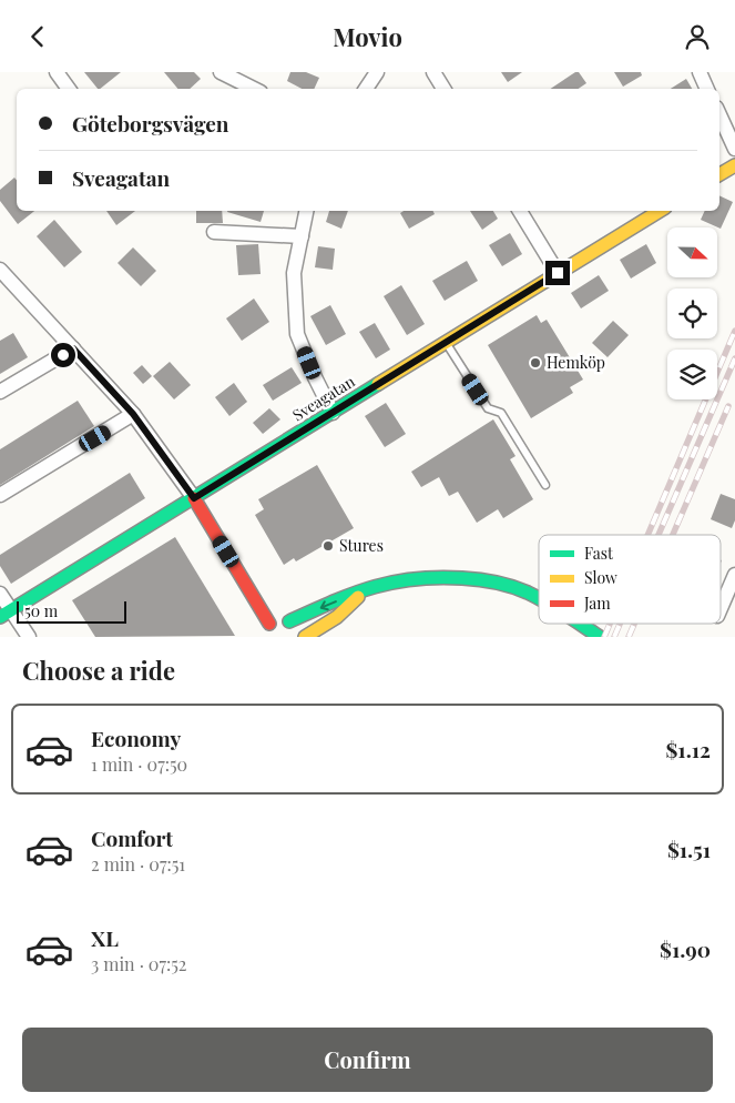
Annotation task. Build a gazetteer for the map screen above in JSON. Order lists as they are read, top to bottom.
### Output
{
  "streets": {
    "street": ["Sveagatan"]
  },
  "places": ["Hemköp", "Stures"],
  "legend": ["Fast", "Slow", "Jam"],
  "scale_bar": "50 m",
  "north": "right",
  "page": {
    "header": "Movio",
    "banner": ["Göteborgsvägen", "Sveagatan"],
    "scale": "50 m",
    "heading": "Choose a ride",
    "list": [
      {
        "name": "Economy",
        "note": "1 min · 07:50",
        "value": "$1.12"
      },
      {
        "name": "Comfort",
        "note": "2 min · 07:51",
        "value": "$1.51"
      },
      {
        "name": "XL",
        "note": "3 min · 07:52",
        "value": "$1.90"
      }
    ],
    "buttons": "Confirm"
  }
}
